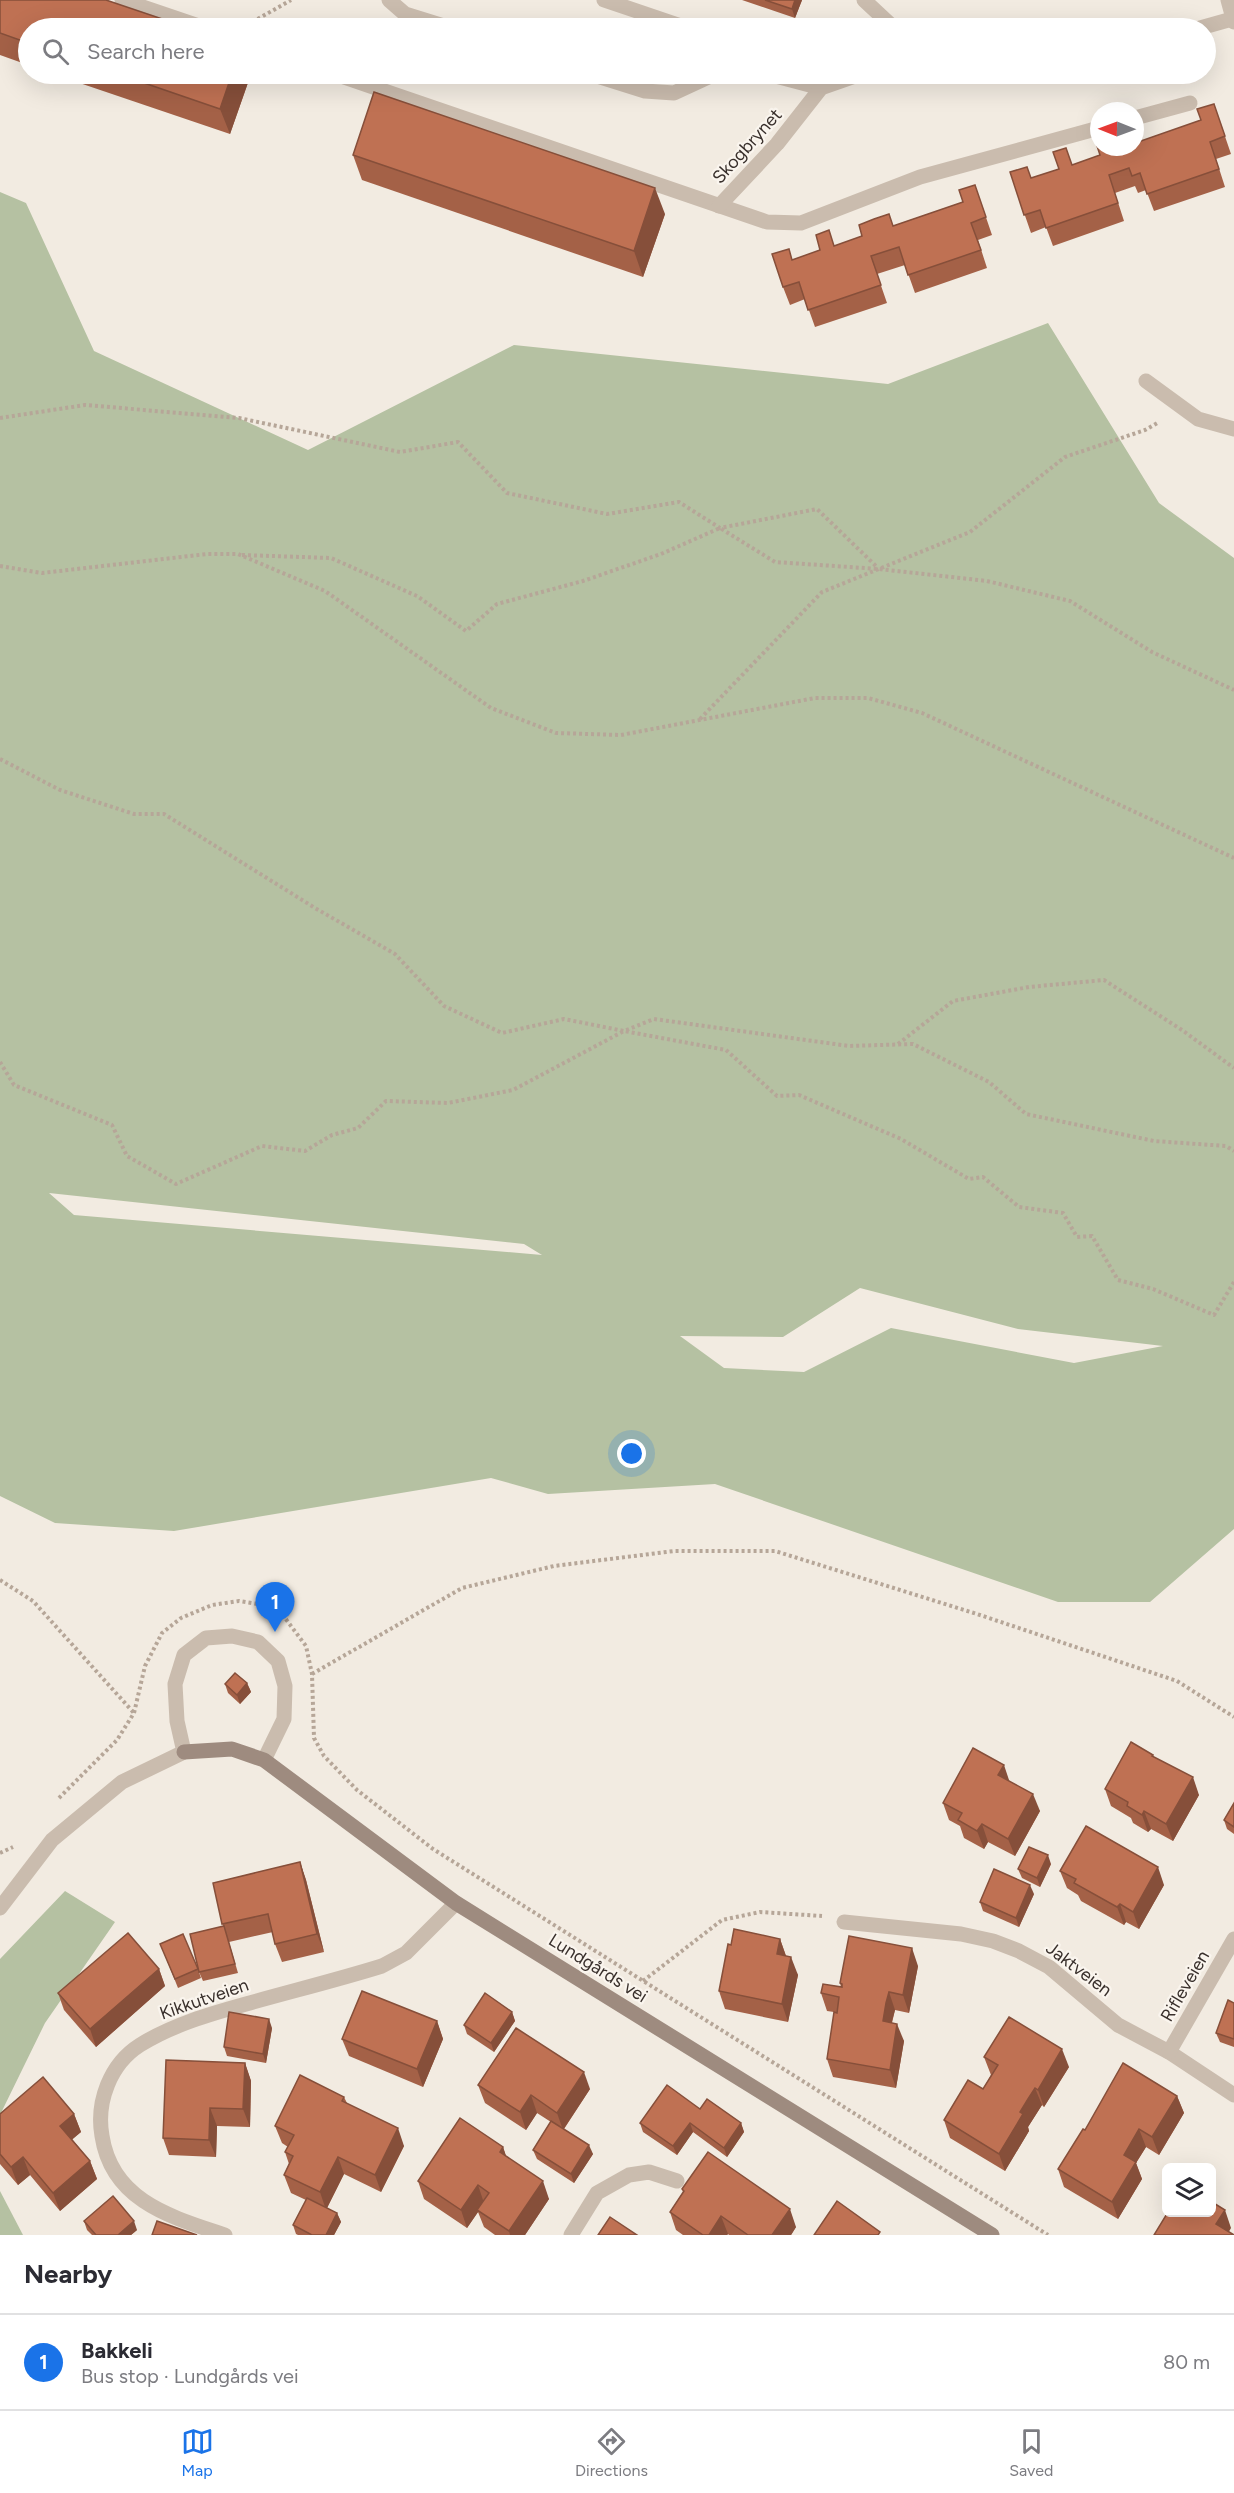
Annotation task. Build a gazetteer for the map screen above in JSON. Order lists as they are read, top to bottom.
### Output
{
  "streets": {
    "street": [
      "Skogbrynet",
      "Lundgårds vei",
      "Jaktveien",
      "Rifleveien",
      "Kikkutveien"
    ]
  },
  "crossings": [
    ["Lundgårds vei", "Kikkutveien"],
    ["Jaktveien", "Rifleveien"]
  ],
  "north": "left",
  "page": {
    "search": "Search here",
    "pins": "1",
    "heading": "Nearby",
    "list": [
      {
        "mark": "1",
        "name": "Bakkeli",
        "note": "Bus stop · Lundgårds vei",
        "value": "80 m"
      }
    ],
    "nav": ["Map", "Directions", "Saved"]
  }
}
